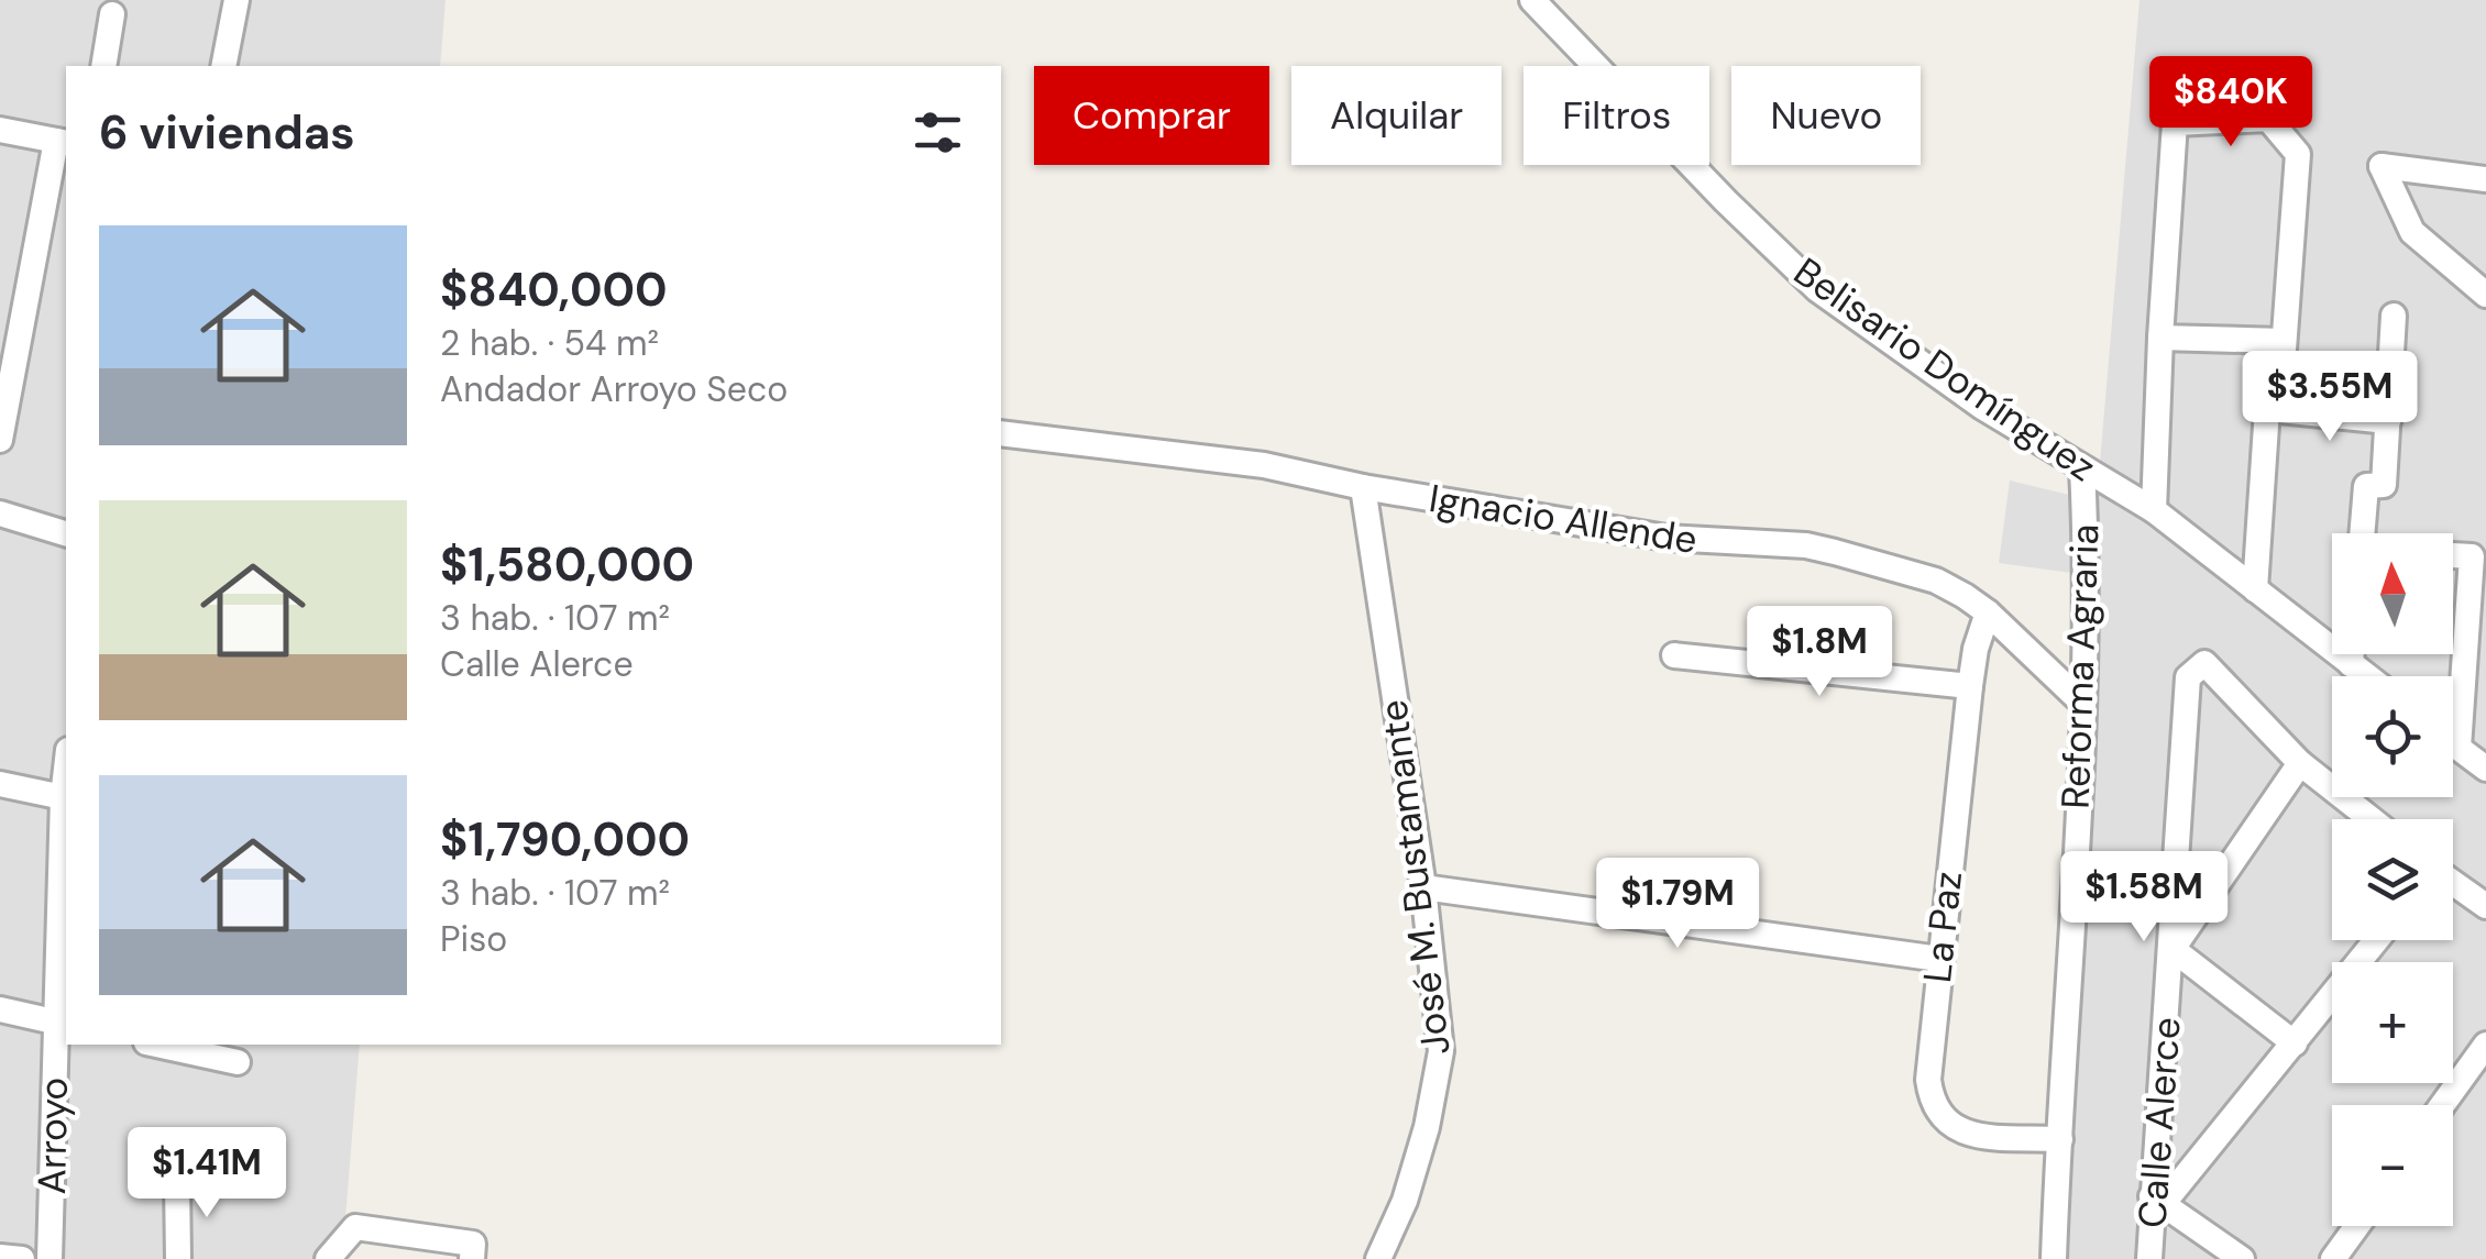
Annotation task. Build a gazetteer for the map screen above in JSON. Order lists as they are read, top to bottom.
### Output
{
  "streets": {
    "street": [
      "Belisario Domínguez",
      "Ignacio Allende",
      "Reforma Agraria",
      "José M. Bustamante",
      "La Paz",
      "Calle Alerce",
      "Arroyo"
    ]
  },
  "crossings": [
    ["Belisario Domínguez", "Reforma Agraria"],
    ["Ignacio Allende", "Reforma Agraria"],
    ["Ignacio Allende", "José M. Bustamante"],
    ["Ignacio Allende", "La Paz"],
    ["Reforma Agraria", "La Paz"]
  ],
  "north": "top",
  "page": {
    "price": [
      "$840K",
      "$3.55M",
      "$1.8M",
      "$1.58M",
      "$1.79M",
      "$1.41M"
    ],
    "chip": [
      "Comprar",
      "Alquilar",
      "Filtros",
      "Nuevo"
    ],
    "heading": "6 viviendas",
    "list": [
      {
        "name": "$840,000",
        "note": "2 hab. · 54 m² · Andador Arroyo Seco"
      },
      {
        "name": "$1,580,000",
        "note": "3 hab. · 107 m² · Calle Alerce"
      },
      {
        "name": "$1,790,000",
        "note": "3 hab. · 107 m² · Piso"
      }
    ],
    "map_buttons": ["+", "−"]
  }
}
